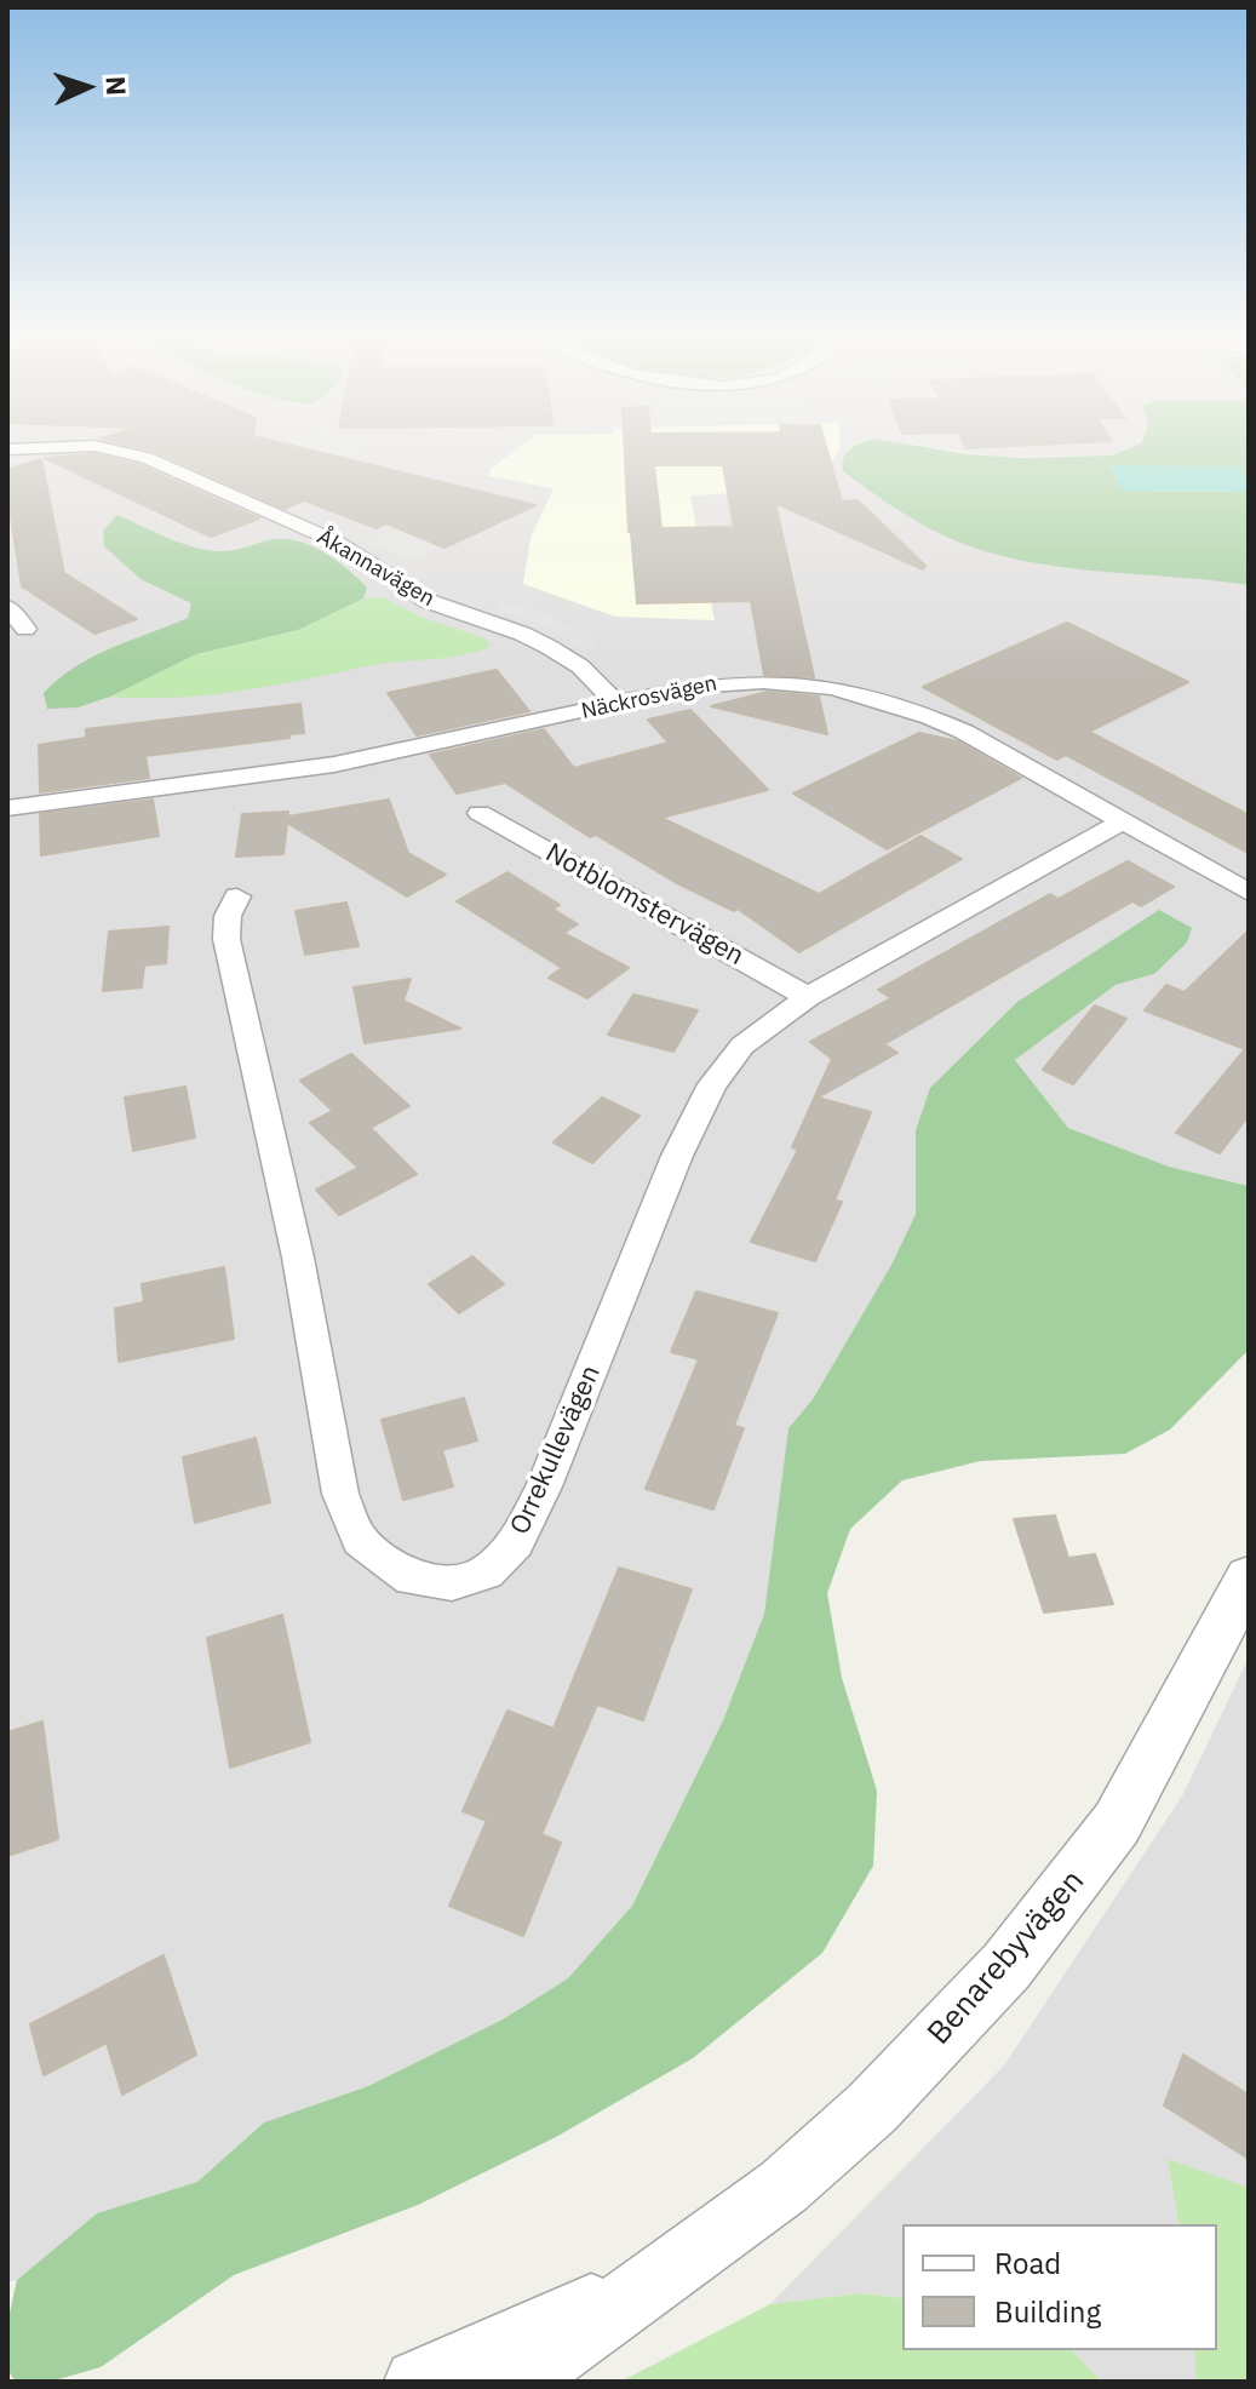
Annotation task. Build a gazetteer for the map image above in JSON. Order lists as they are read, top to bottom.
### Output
{
  "streets": {
    "street": [
      "Åkannavägen",
      "Näckrosvägen",
      "Notblomstervägen",
      "Orrekullevägen",
      "Benarebyvägen"
    ]
  },
  "crossings": [
    ["Åkannavägen", "Näckrosvägen"],
    ["Näckrosvägen", "Orrekullevägen"],
    ["Notblomstervägen", "Orrekullevägen"]
  ],
  "legend": ["Road", "Building"],
  "north": "right"
}
